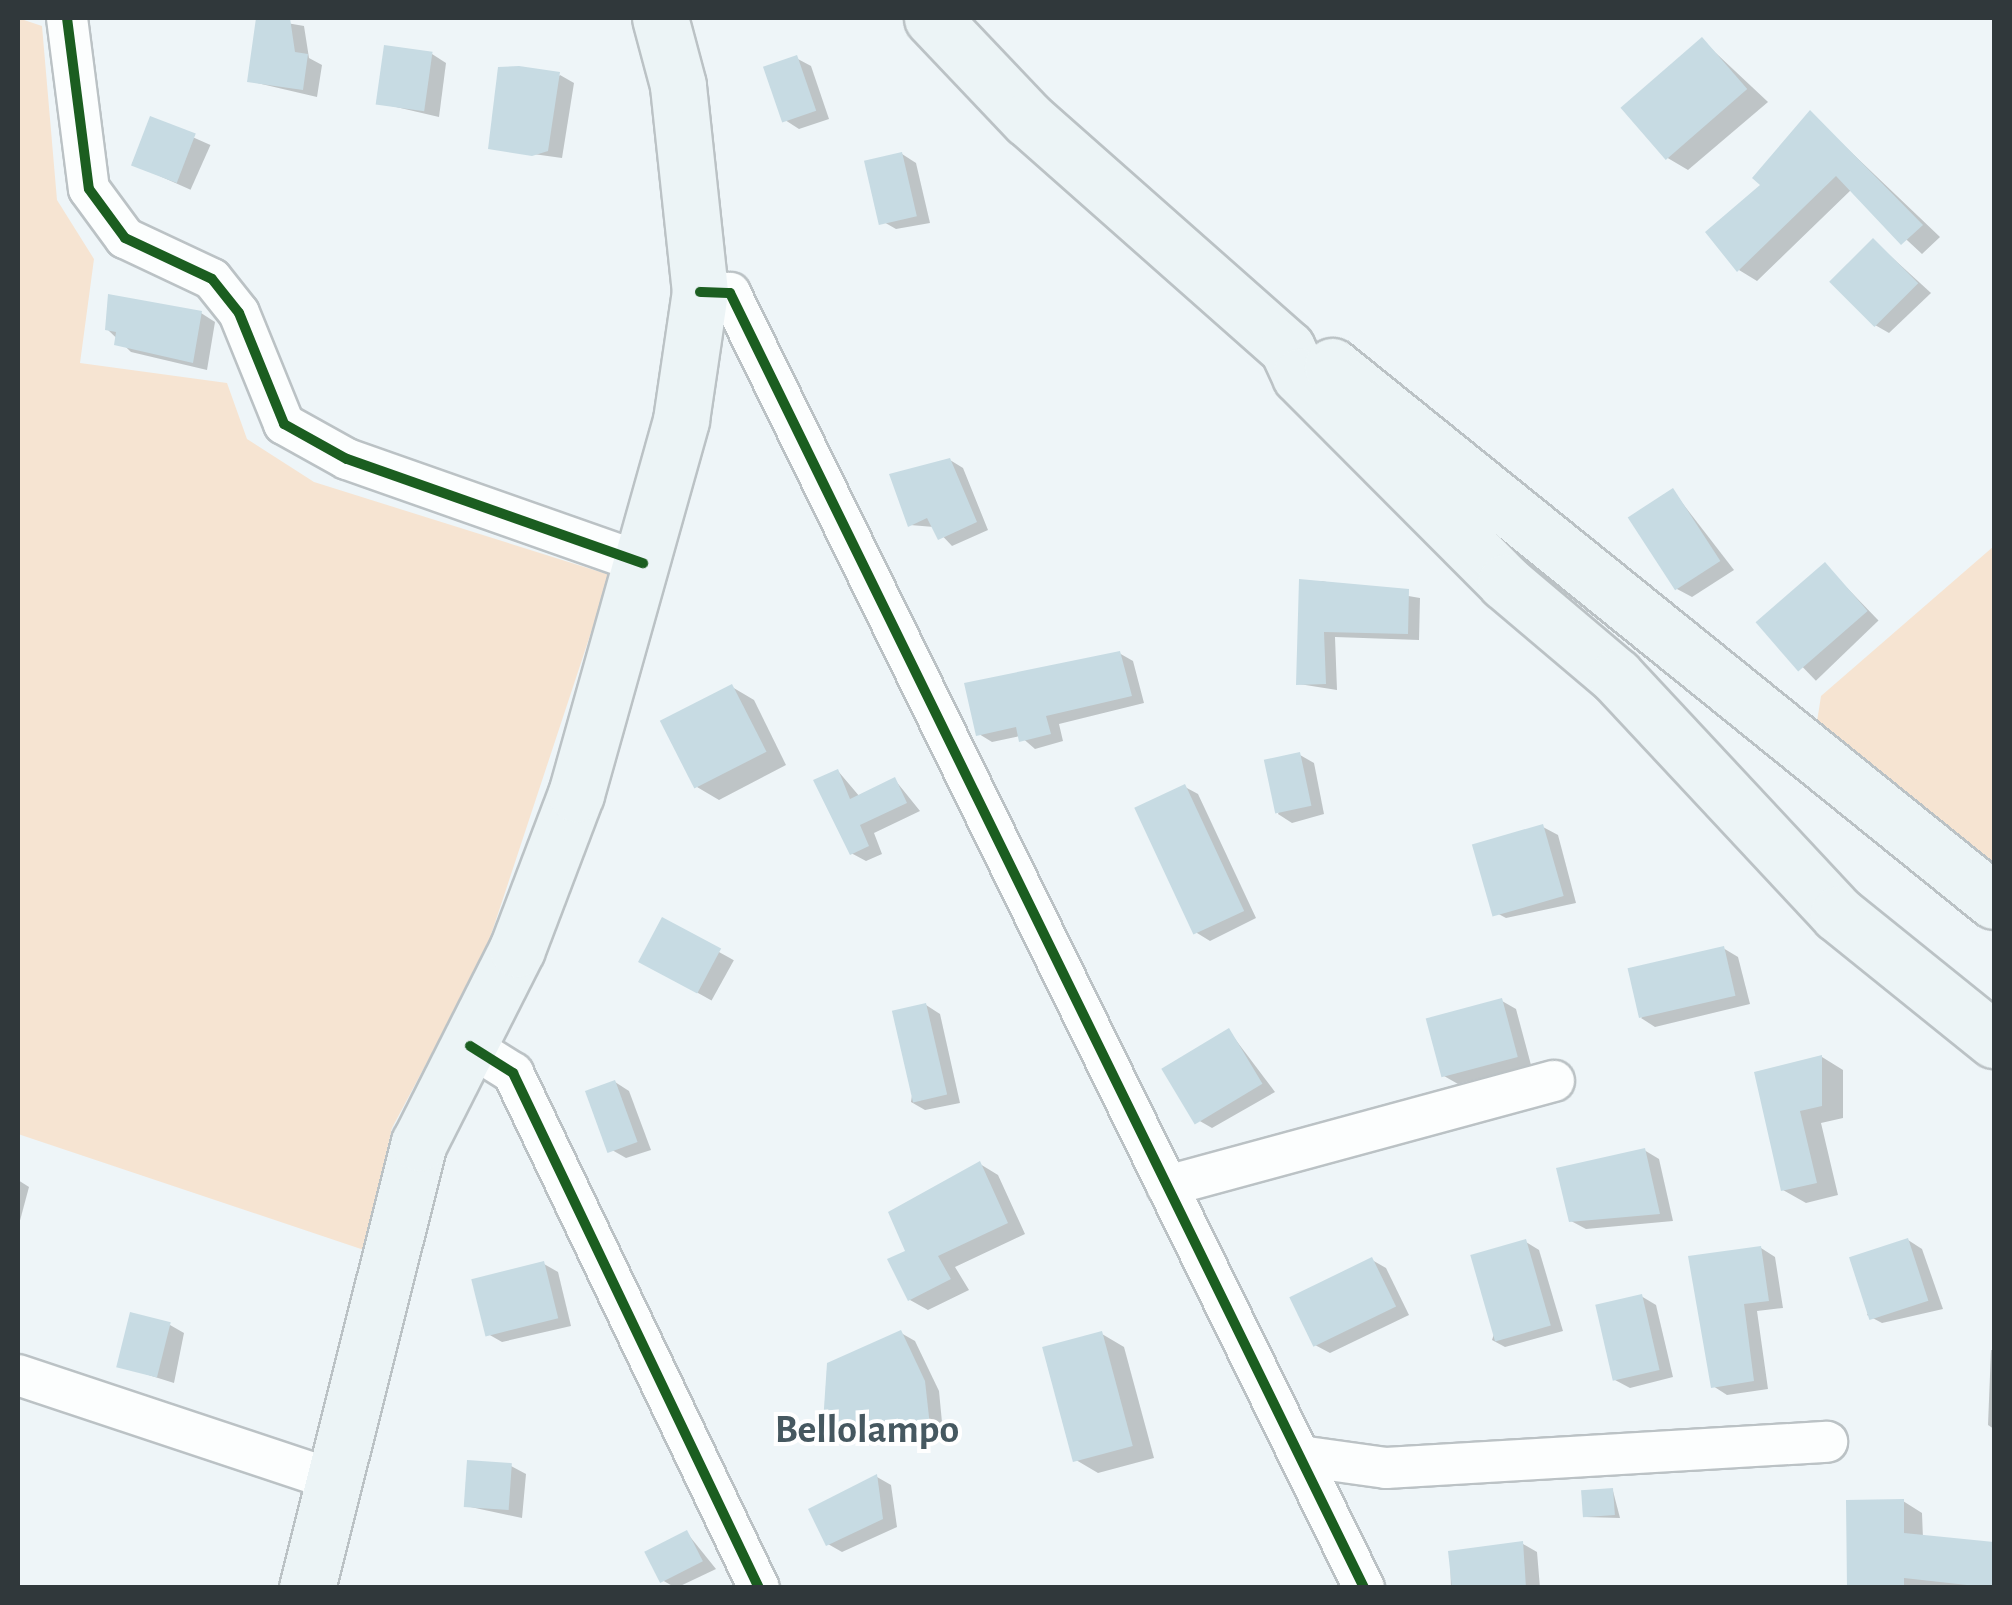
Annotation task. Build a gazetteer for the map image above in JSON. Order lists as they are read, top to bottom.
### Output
{
  "districts": ["Bellolampo"]
}
